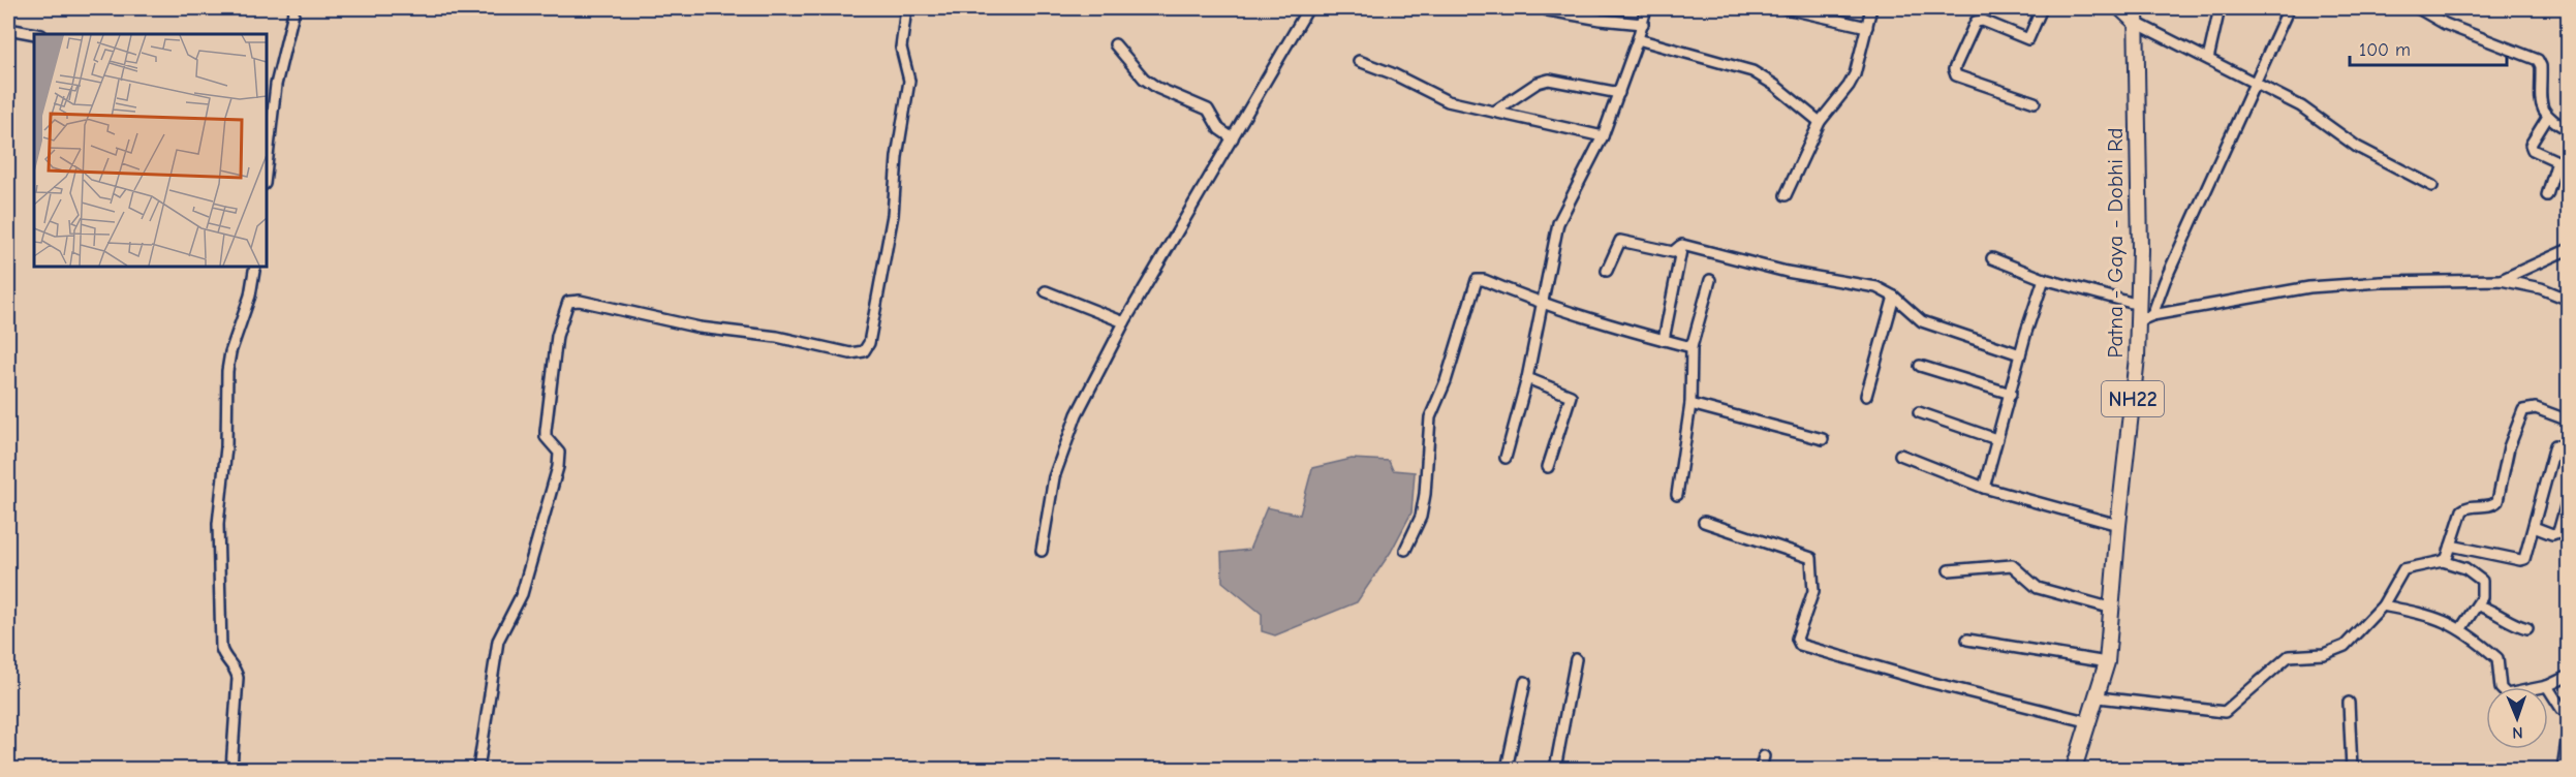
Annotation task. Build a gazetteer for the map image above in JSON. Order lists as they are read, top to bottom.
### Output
{
  "streets": {
    "main road": ["Patna - Gaya - Dobhi Rd", "NH22"]
  },
  "scale_bar": "100 m",
  "north": "bottom"
}
